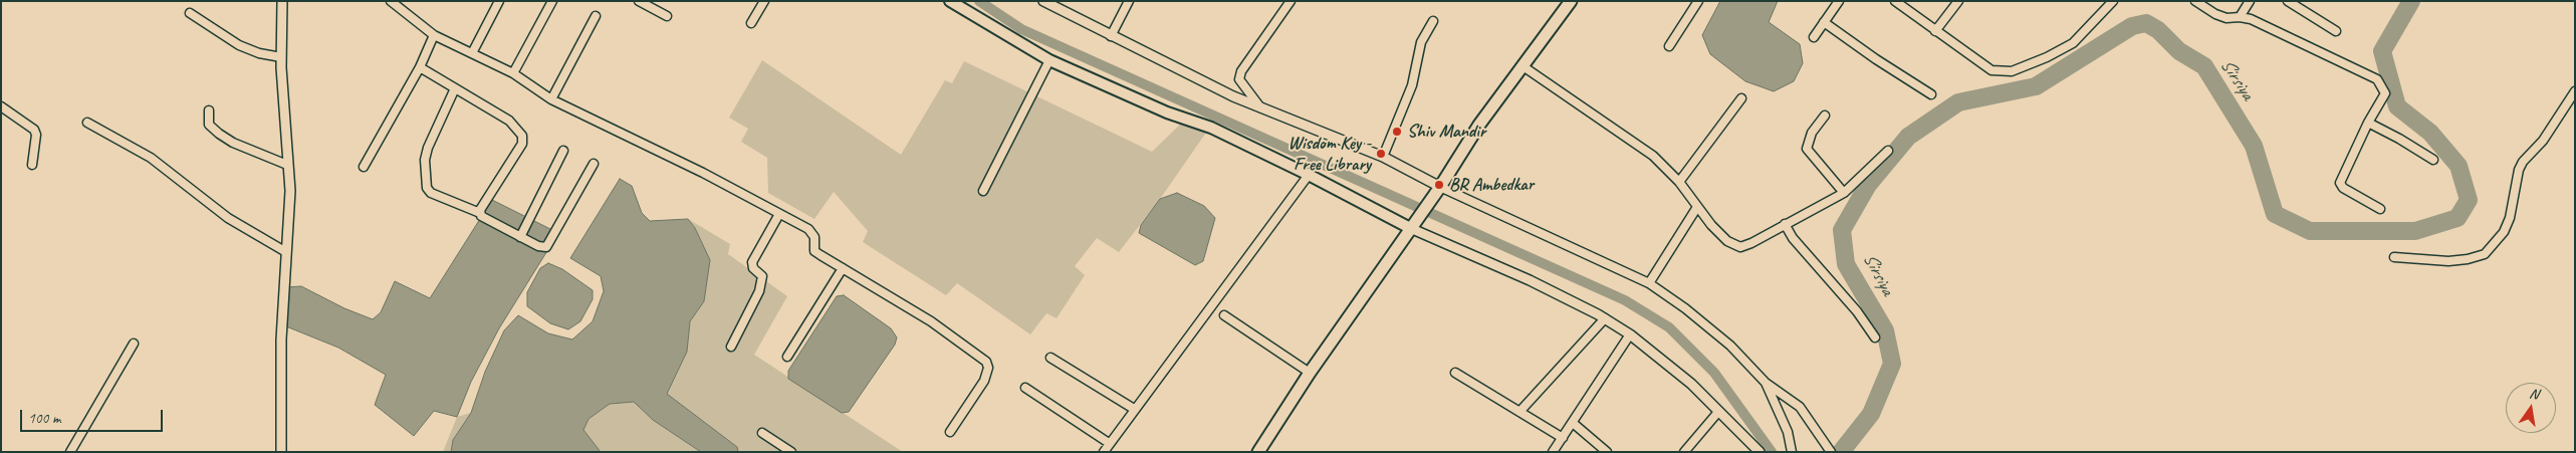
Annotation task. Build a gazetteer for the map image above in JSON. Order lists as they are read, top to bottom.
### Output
{
  "water": ["Sirsiya"],
  "places": ["Shiv Mandir", "Wisdom Key - Free Library", "BR Ambedkar"],
  "scale_bar": "100 m",
  "north": "top"
}
